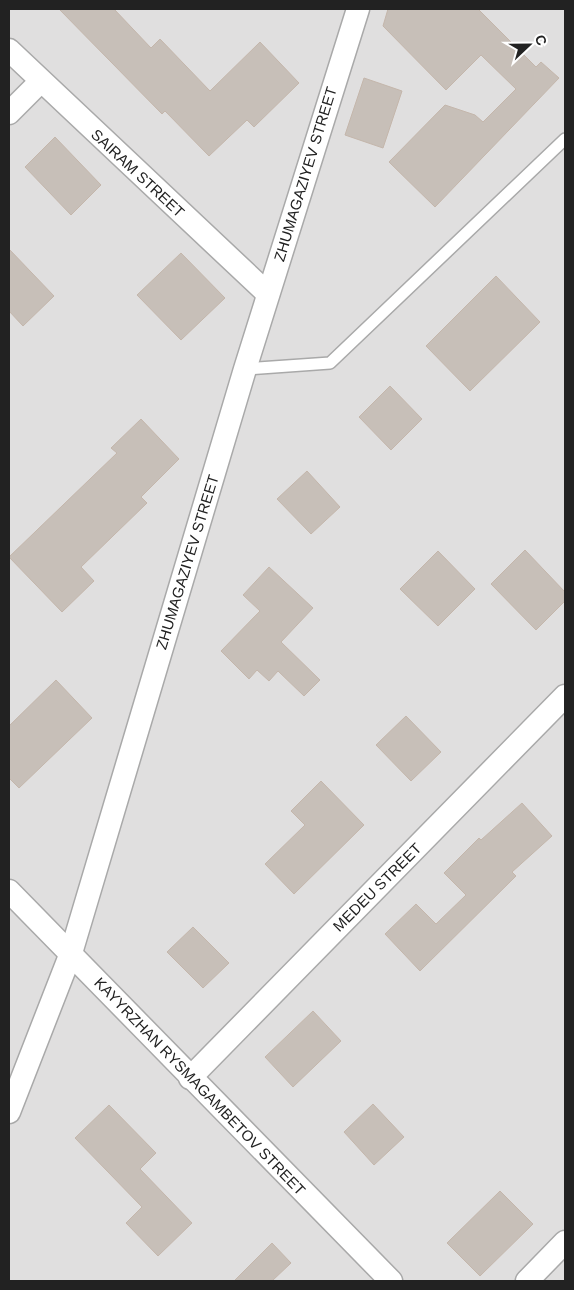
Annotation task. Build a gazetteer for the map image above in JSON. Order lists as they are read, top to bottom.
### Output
{
  "streets": {
    "street": [
      "SAIRAM STREET",
      "ZHUMAGAZIYEV STREET",
      "MEDEU STREET",
      "KAYYRZHAN RYSMAGAMBETOV STREET"
    ]
  },
  "crossings": [
    ["SAIRAM STREET", "ZHUMAGAZIYEV STREET"],
    ["ZHUMAGAZIYEV STREET", "KAYYRZHAN RYSMAGAMBETOV STREET"],
    ["MEDEU STREET", "KAYYRZHAN RYSMAGAMBETOV STREET"]
  ],
  "north": "right"
}
